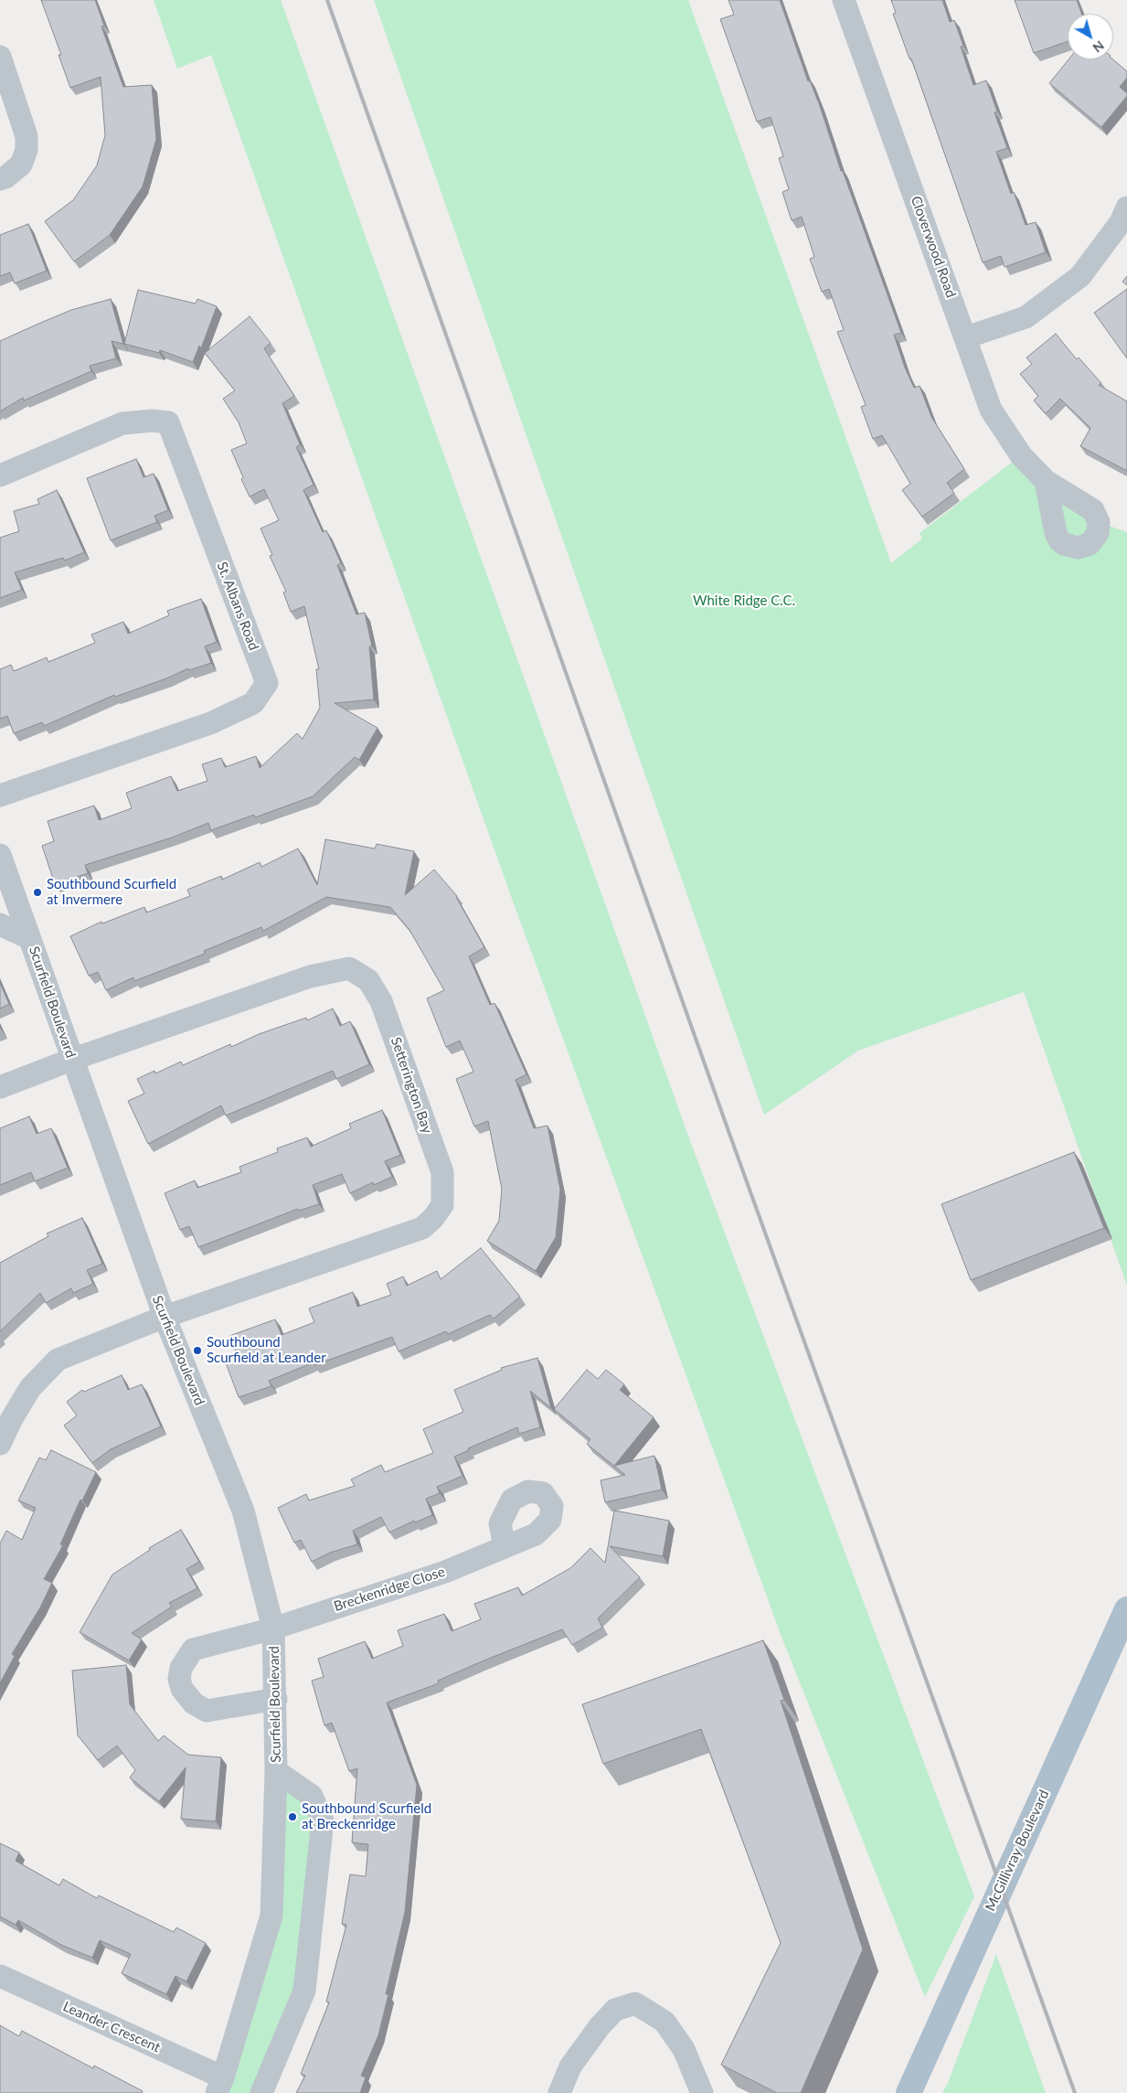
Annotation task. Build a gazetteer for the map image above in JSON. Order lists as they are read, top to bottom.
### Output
{
  "streets": {
    "main road": ["McGillivray Boulevard"],
    "street": [
      "Cloverwood Road",
      "St. Albans Road",
      "Scurfield Boulevard",
      "Setterington Bay",
      "Breckenridge Close",
      "Leander Crescent"
    ]
  },
  "crossings": [
    ["Scurfield Boulevard", "Setterington Bay"],
    ["Scurfield Boulevard", "Breckenridge Close"],
    ["Scurfield Boulevard", "Leander Crescent"]
  ],
  "parks": ["White Ridge C.C."],
  "places": ["Southbound Scurfield at Invermere", "Southbound Scurfield at Leander", "Southbound Scurfield at Breckenridge"],
  "north": "bottom right"
}
